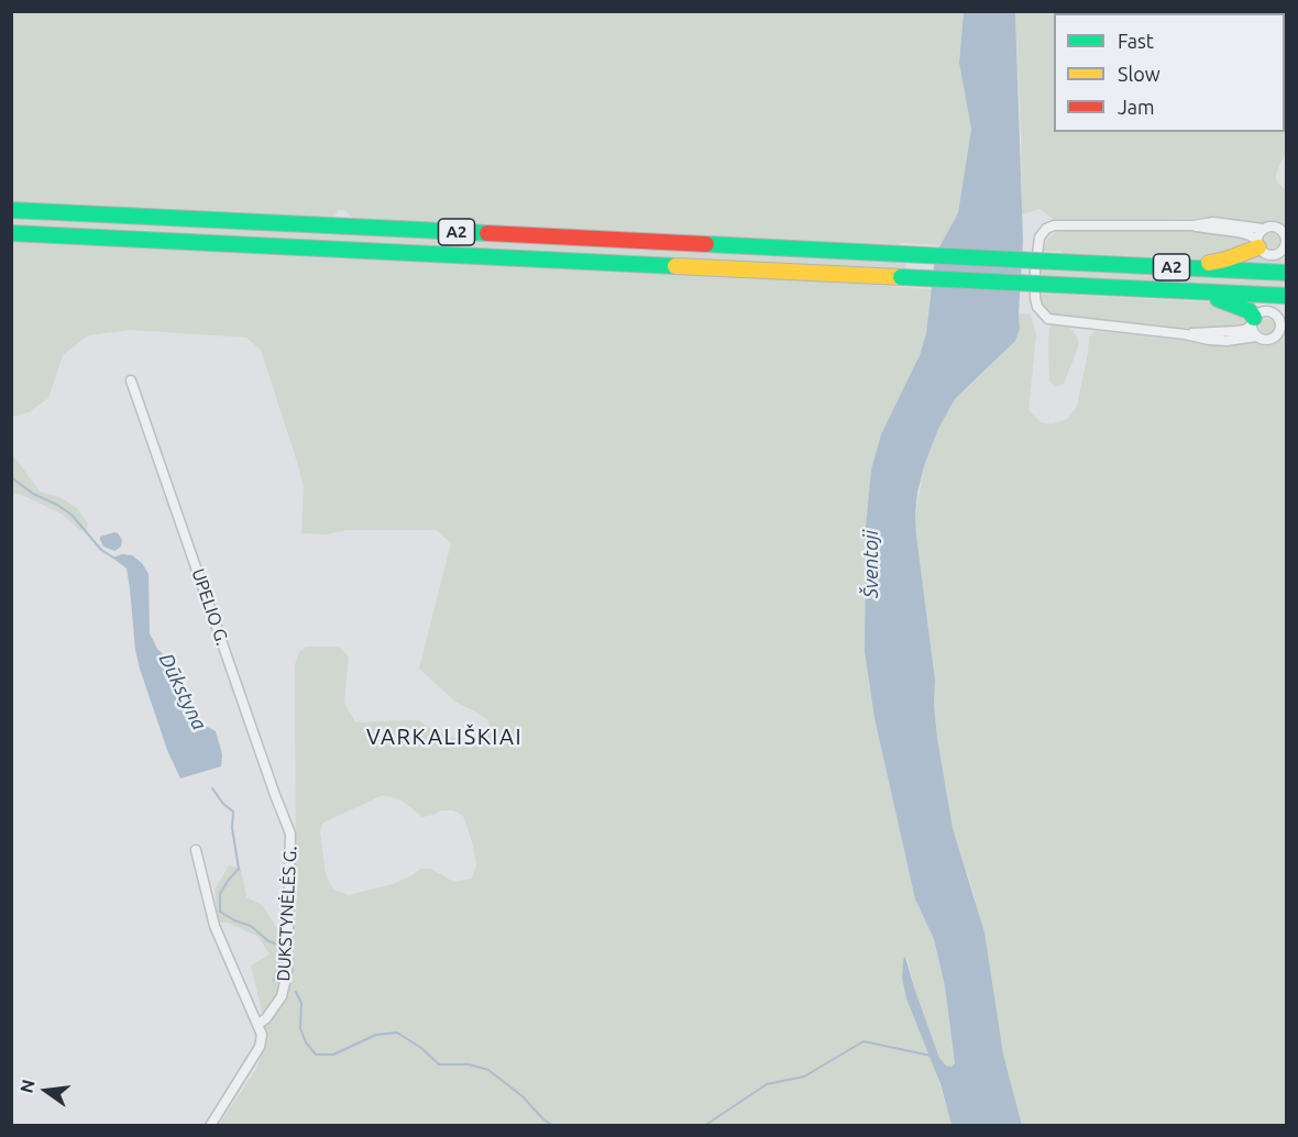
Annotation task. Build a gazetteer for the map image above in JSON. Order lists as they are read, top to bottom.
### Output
{
  "streets": {
    "highway": ["A2"],
    "street": ["UPELIO G.", "DUKSTYNĖLĖS G."]
  },
  "crossings": [
    ["UPELIO G.", "DUKSTYNĖLĖS G."]
  ],
  "districts": ["VARKALIŠKIAI"],
  "water": ["Šventoji", "Dūkstyna"],
  "legend": ["Fast", "Slow", "Jam"],
  "north": "left"
}
